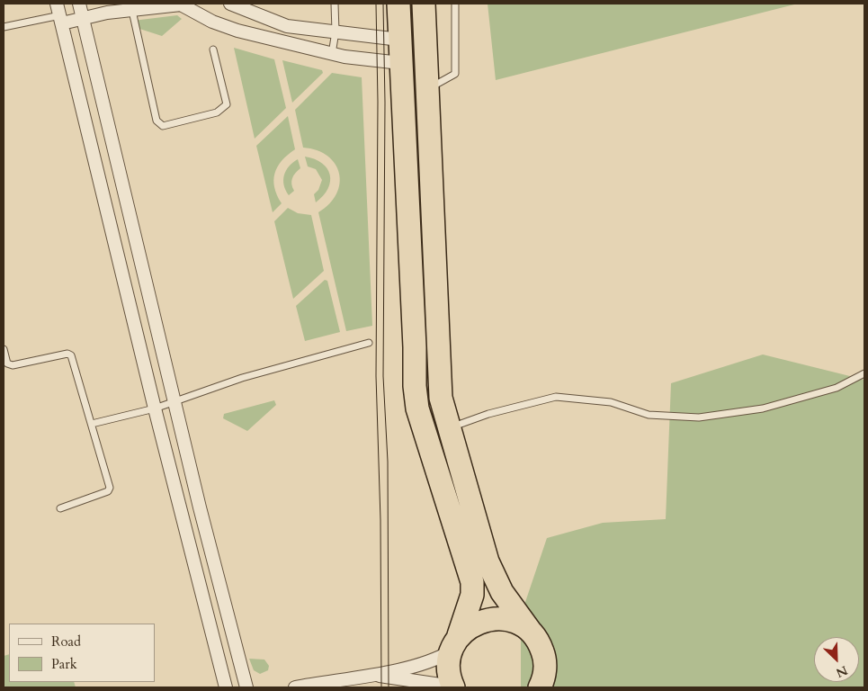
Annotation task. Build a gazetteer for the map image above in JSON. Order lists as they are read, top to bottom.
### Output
{
  "legend": ["Road", "Park"],
  "north": "bottom right"
}
